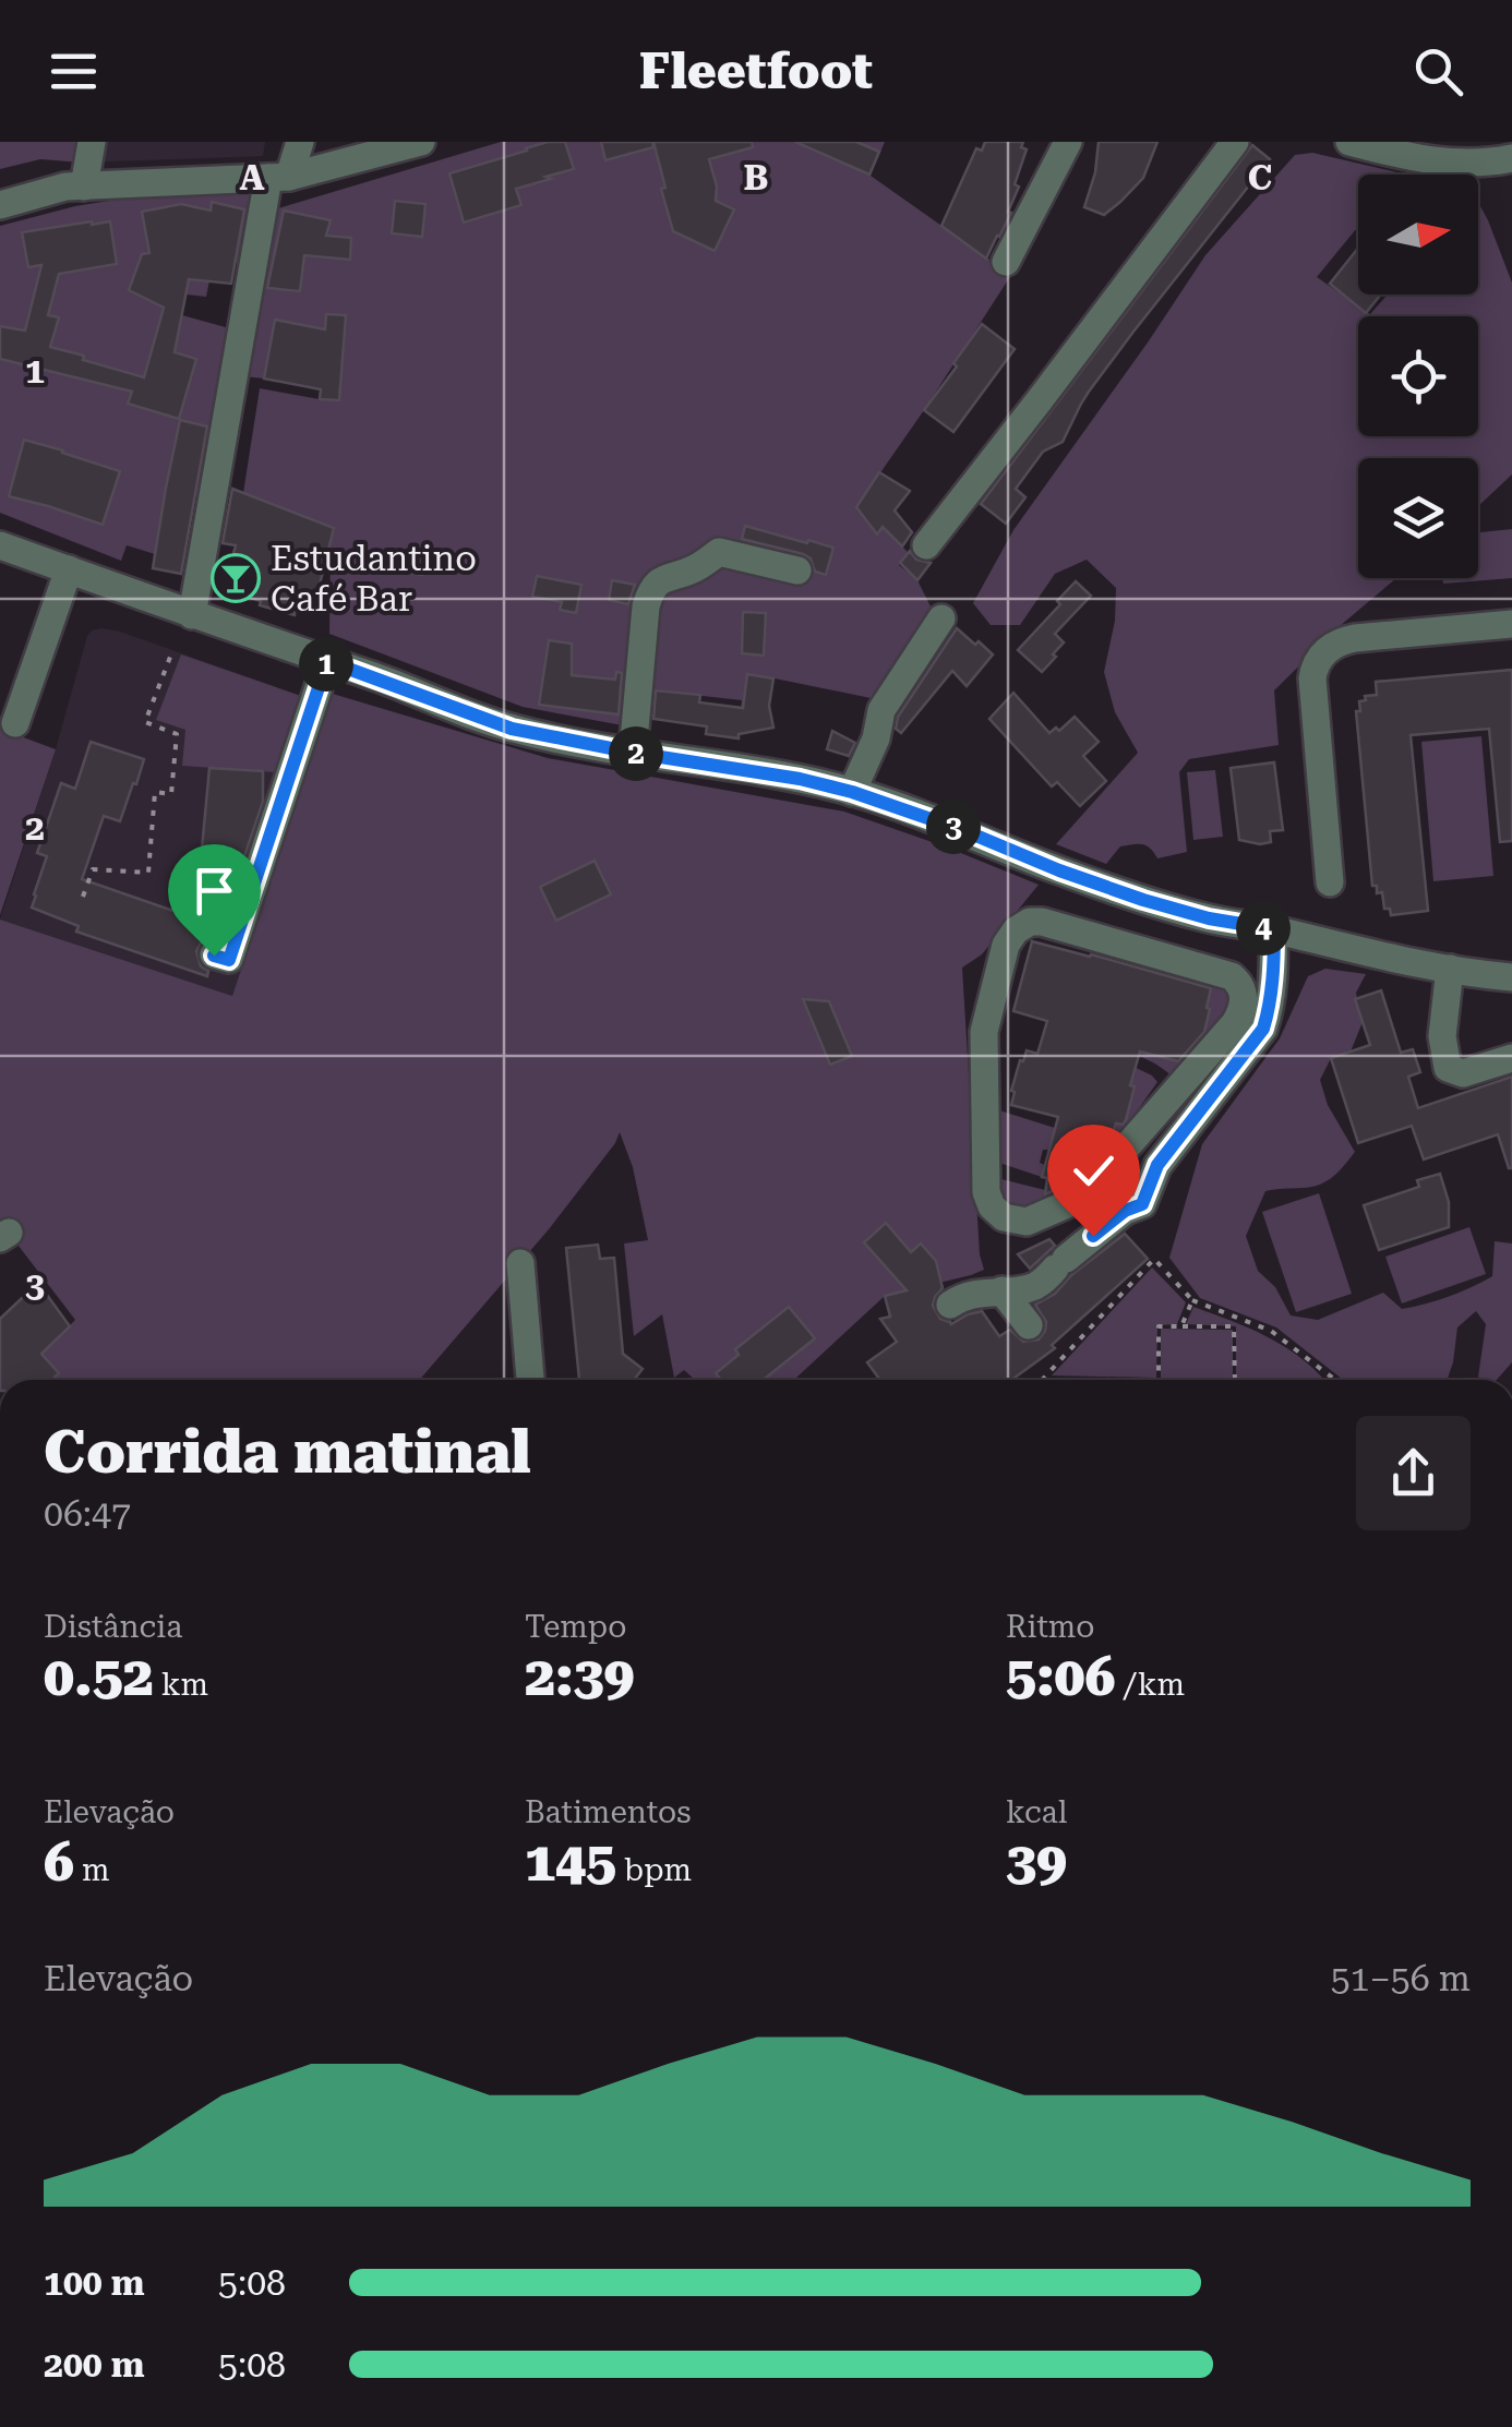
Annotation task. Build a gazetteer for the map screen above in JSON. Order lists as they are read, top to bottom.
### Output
{
  "places": {
    "bar": ["Estudantino Café Bar"]
  },
  "north": "right",
  "page": {
    "header": "Fleetfoot",
    "pins": [
      "1",
      "2",
      "3",
      "4"
    ],
    "heading": ["Corrida matinal", "06:47"],
    "stats": [
      ["Distância", "0.52 km"],
      ["Tempo", "2:39"],
      ["Ritmo", "5:06 /km"],
      ["Elevação", "6 m"],
      ["Batimentos", "145 bpm"],
      ["kcal", "39"]
    ],
    "chart": ["Elevação", "51–56 m"],
    "list": [
      {
        "name": "100 m",
        "note": "5:08"
      },
      {
        "name": "200 m",
        "note": "5:08"
      }
    ]
  },
  "grid": {
    "columns": ["A", "B", "C"],
    "rows": ["1", "2", "3"]
  }
}
